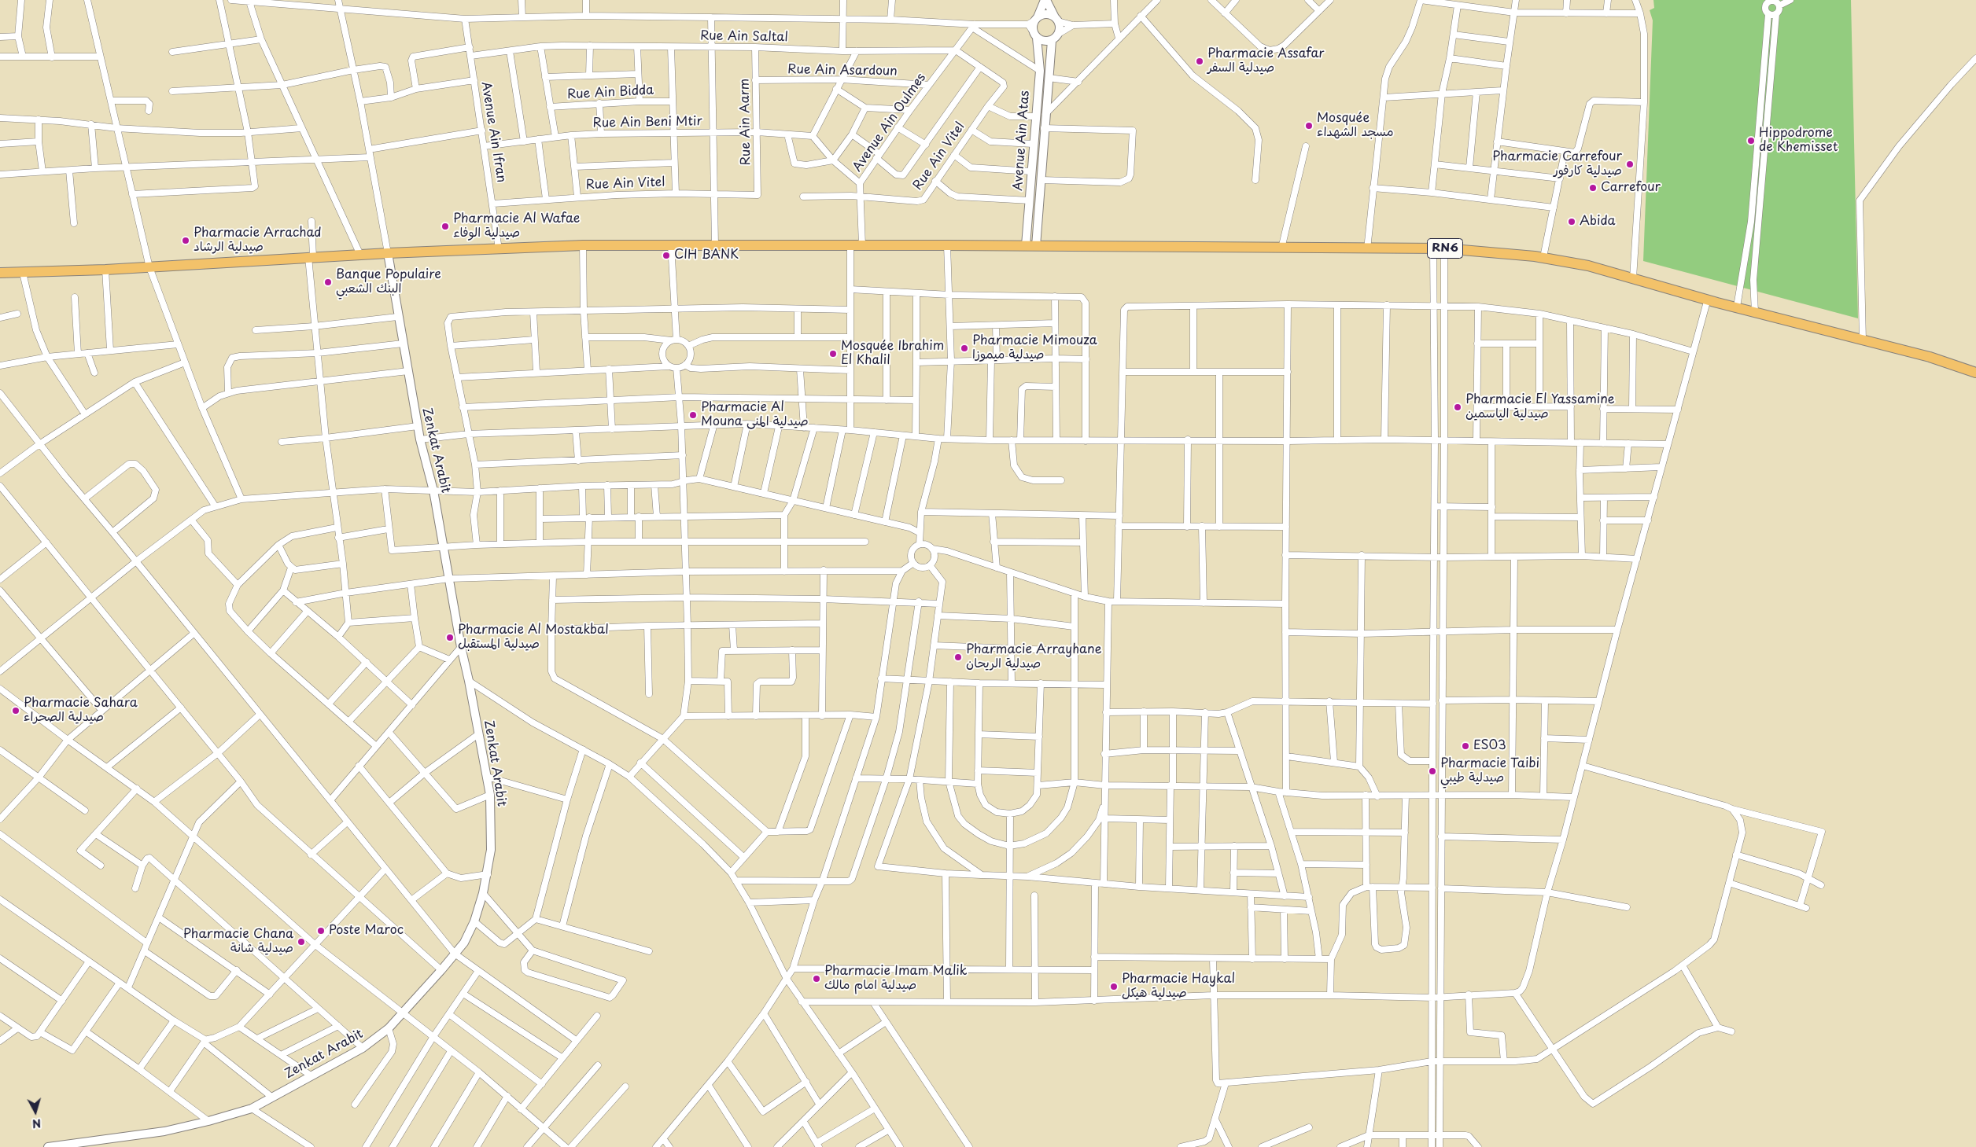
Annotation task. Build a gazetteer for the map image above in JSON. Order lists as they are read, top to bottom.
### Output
{
  "streets": {
    "main road": ["RN6"],
    "street": [
      "Rue Ain Saltal",
      "Rue Ain Asardoun",
      "Rue Ain Bidda",
      "Rue Ain Aarm",
      "Rue Ain Beni Mtir",
      "Avenue Ain Oulmes",
      "Avenue Ain Ifran",
      "Avenue Ain Atas",
      "Rue Ain Vitel",
      "Zenkat Arabit"
    ]
  },
  "crossings": [
    ["Rue Ain Saltal", "Rue Ain Aarm"],
    ["Rue Ain Saltal", "Avenue Ain Oulmes"],
    ["Rue Ain Saltal", "Avenue Ain Ifran"],
    ["Rue Ain Asardoun", "Rue Ain Aarm"],
    ["Rue Ain Asardoun", "Avenue Ain Oulmes"],
    ["Rue Ain Aarm", "Rue Ain Beni Mtir"],
    ["Rue Ain Aarm", "Rue Ain Vitel"],
    ["Rue Ain Beni Mtir", "Avenue Ain Ifran"],
    ["Avenue Ain Oulmes", "Rue Ain Vitel"],
    ["Avenue Ain Oulmes", "RN6"],
    ["Avenue Ain Ifran", "Rue Ain Vitel"],
    ["Avenue Ain Ifran", "RN6"],
    ["Avenue Ain Atas", "RN6"],
    ["RN6", "Zenkat Arabit"]
  ],
  "places": [
    "Pharmacie Assafar صيدلية السفر",
    "Mosquée مسجد الشهداء",
    "Hippodrome de Khemisset",
    "Pharmacie Carrefour صيدلية كارفور",
    "Carrefour",
    "Abida",
    "Pharmacie Al Wafae صيدلية الوفاء",
    "Pharmacie Arrachad صيدلية الرشاد",
    "CIH BANK",
    "Banque Populaire البنك الشعبي",
    "Pharmacie Mimouza صيدلية ميموزا",
    "Mosquée Ibrahim El Khalil",
    "Pharmacie El Yassamine صيدلية الياسمين",
    "Pharmacie Al Mouna صيدلية المنى",
    "Pharmacie Al Mostakbal صيدلية المستقبل",
    "Pharmacie Arrayhane صيدلية الريحان",
    "Pharmacie Sahara صيدلية الصحراء",
    "ES03",
    "Pharmacie Taibi صيدلية طيبي",
    "Poste Maroc",
    "Pharmacie Chana صيدلية شانة",
    "Pharmacie Imam Malik صيدلية امام مالك",
    "Pharmacie Haykal صيدلية هيكل"
  ],
  "north": "bottom"
}
